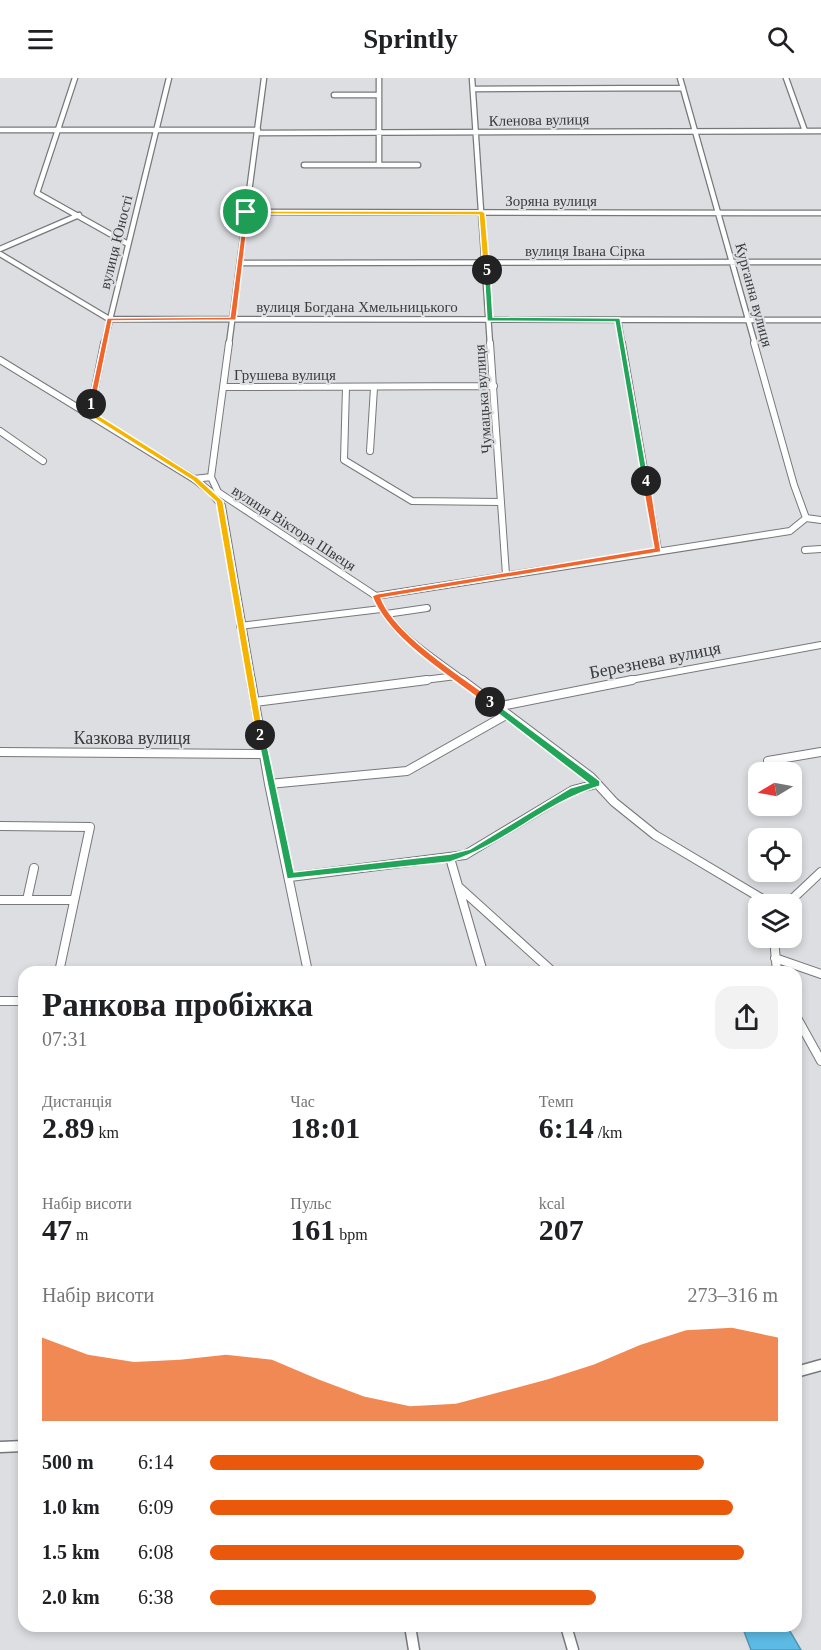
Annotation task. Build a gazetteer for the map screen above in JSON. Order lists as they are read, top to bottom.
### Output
{
  "streets": {
    "street": [
      "Кленова вулиця",
      "Зоряна вулиця",
      "вулиця Юності",
      "вулиця Івана Сірка",
      "Курганна вулиця",
      "вулиця Богдана Хмельницького",
      "Грушева вулиця",
      "Чумацька вулиця",
      "вулиця Віктора Швеця",
      "Березнева вулиця",
      "Казкова вулиця"
    ]
  },
  "crossings": [
    ["Кленова вулиця", "вулиця Юності"],
    ["Кленова вулиця", "Курганна вулиця"],
    ["Кленова вулиця", "Чумацька вулиця"],
    ["Кленова вулиця", "вулиця Віктора Швеця"],
    ["Зоряна вулиця", "Курганна вулиця"],
    ["Зоряна вулиця", "Чумацька вулиця"],
    ["Зоряна вулиця", "вулиця Віктора Швеця"],
    ["вулиця Юності", "вулиця Богдана Хмельницького"],
    ["вулиця Івана Сірка", "Курганна вулиця"],
    ["вулиця Івана Сірка", "Чумацька вулиця"],
    ["вулиця Івана Сірка", "вулиця Віктора Швеця"],
    ["Курганна вулиця", "вулиця Богдана Хмельницького"],
    ["вулиця Богдана Хмельницького", "Чумацька вулиця"],
    ["вулиця Богдана Хмельницького", "вулиця Віктора Швеця"],
    ["Грушева вулиця", "Чумацька вулиця"],
    ["Грушева вулиця", "вулиця Віктора Швеця"]
  ],
  "north": "left",
  "page": {
    "header": "Sprintly",
    "pins": [
      "5",
      "1",
      "4",
      "3",
      "2"
    ],
    "heading": ["Ранкова пробіжка", "07:31"],
    "stats": [
      ["Дистанція", "2.89 km"],
      ["Час", "18:01"],
      ["Темп", "6:14 /km"],
      ["Набір висоти", "47 m"],
      ["Пульс", "161 bpm"],
      ["kcal", "207"]
    ],
    "chart": ["Набір висоти", "273–316 m"],
    "list": [
      {
        "name": "500 m",
        "note": "6:14"
      },
      {
        "name": "1.0 km",
        "note": "6:09"
      },
      {
        "name": "1.5 km",
        "note": "6:08"
      },
      {
        "name": "2.0 km",
        "note": "6:38"
      }
    ]
  }
}
